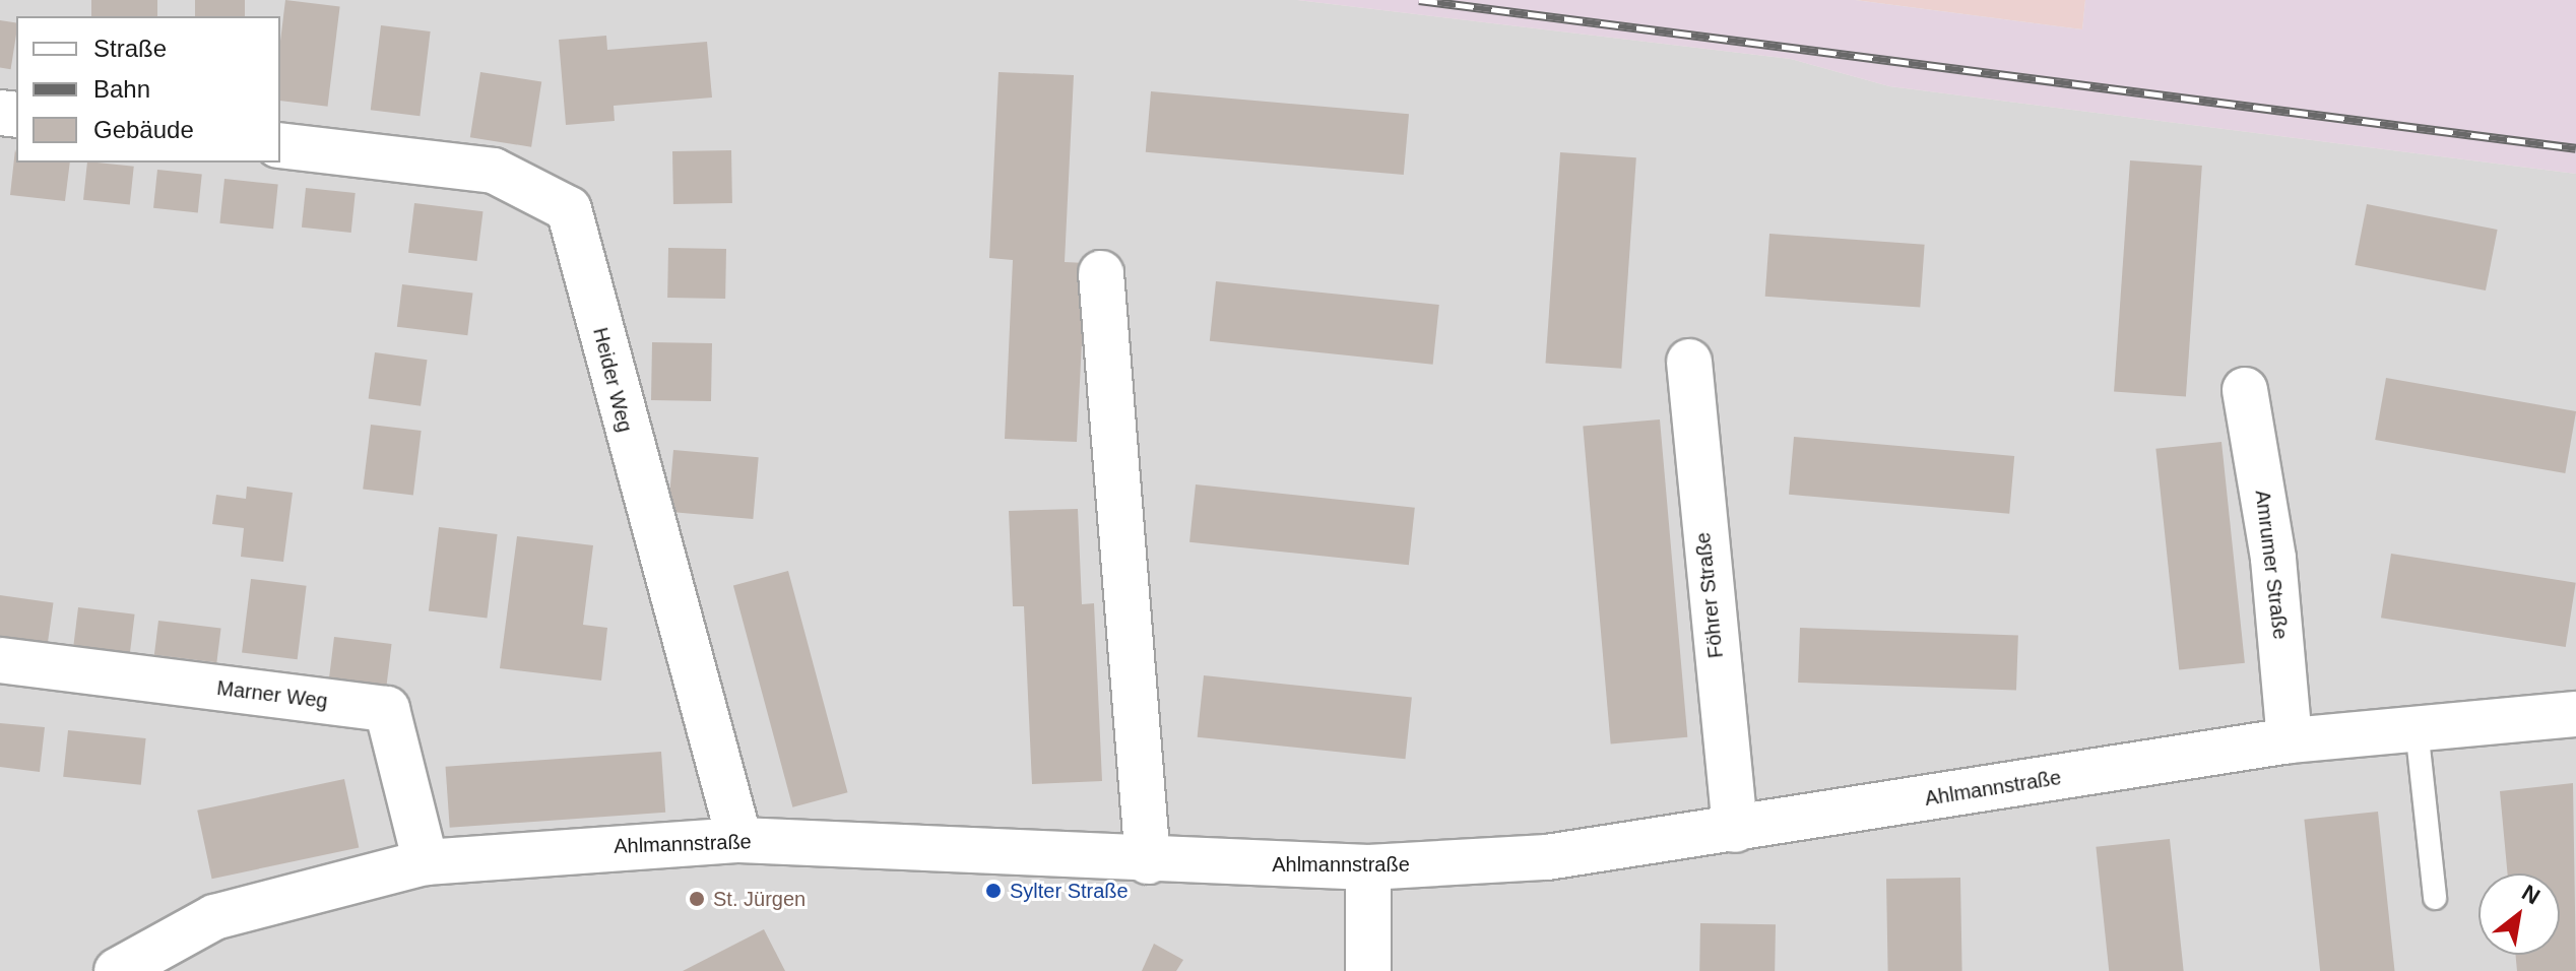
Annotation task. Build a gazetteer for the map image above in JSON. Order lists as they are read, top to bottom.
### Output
{
  "streets": {
    "street": [
      "Heider Weg",
      "Amrumer Straße",
      "Föhrer Straße",
      "Marner Weg",
      "Ahlmannstraße"
    ]
  },
  "crossings": [
    ["Heider Weg", "Ahlmannstraße"],
    ["Amrumer Straße", "Ahlmannstraße"],
    ["Föhrer Straße", "Ahlmannstraße"],
    ["Marner Weg", "Ahlmannstraße"]
  ],
  "places": ["Sylter Straße", "St. Jürgen"],
  "legend": ["Straße", "Bahn", "Gebäude"],
  "north": "top right"
}
